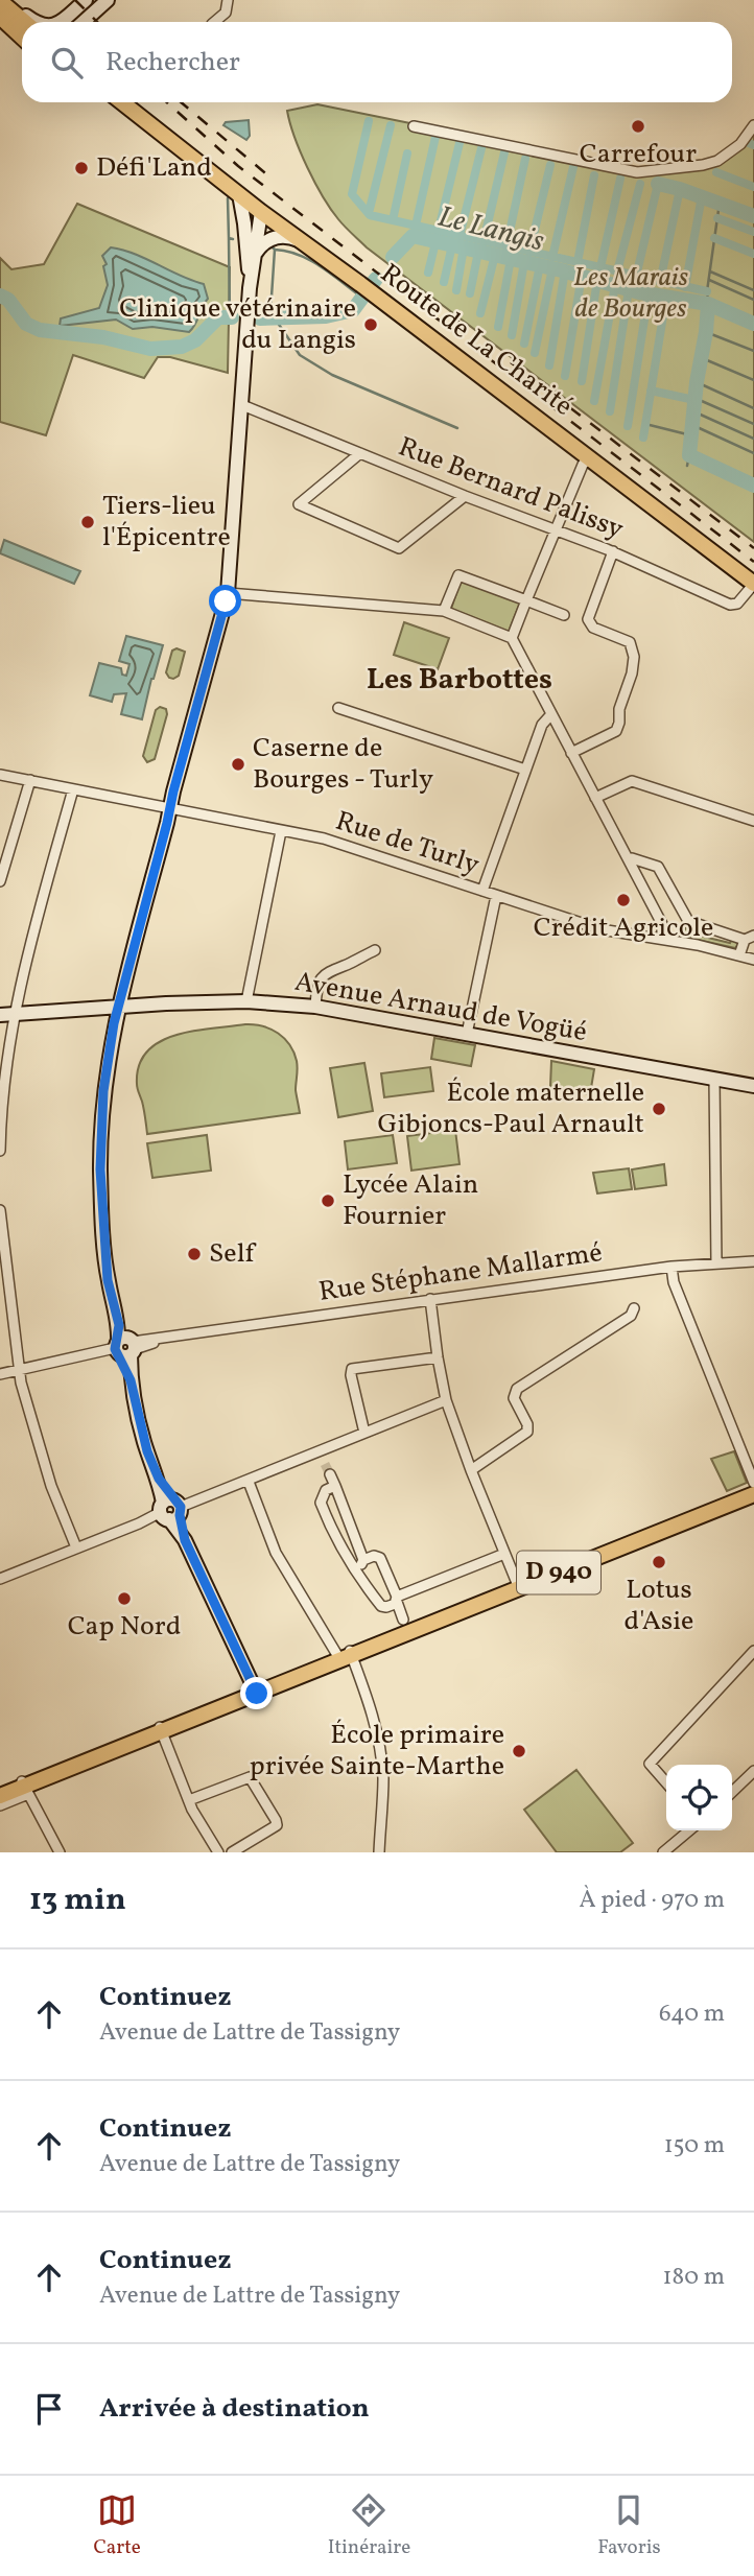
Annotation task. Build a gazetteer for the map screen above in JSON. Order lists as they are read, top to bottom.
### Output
{
  "streets": {
    "main road": ["Route de La Charité", "Avenue Arnaud de Vogüé", "D 940"],
    "street": ["Rue Bernard Palissy", "Rue de Turly", "Rue Stéphane Mallarmé"]
  },
  "crossings": [
    ["Route de La Charité", "Rue Bernard Palissy"]
  ],
  "districts": ["Les Barbottes"],
  "water": ["Le Langis"],
  "parks": ["Les Marais de Bourges"],
  "places": [
    "Carrefour",
    "Défi'Land",
    "Clinique vétérinaire du Langis",
    "Tiers-lieu l'Épicentre",
    "Caserne de Bourges - Turly",
    "Crédit Agricole",
    "École maternelle Gibjoncs-Paul Arnault",
    "Lycée Alain Fournier",
    "Self",
    "Lotus d'Asie",
    "Cap Nord",
    "École primaire privée Sainte-Marthe"
  ],
  "page": {
    "search": "Rechercher",
    "heading": ["13 min", "À pied · 970 m"],
    "list": [
      ["Continuez", "Avenue de Lattre de Tassigny", "640 m"],
      ["Continuez", "Avenue de Lattre de Tassigny", "150 m"],
      ["Continuez", "Avenue de Lattre de Tassigny", "180 m"],
      "Arrivée à destination"
    ],
    "nav": ["Carte", "Itinéraire", "Favoris"]
  }
}
